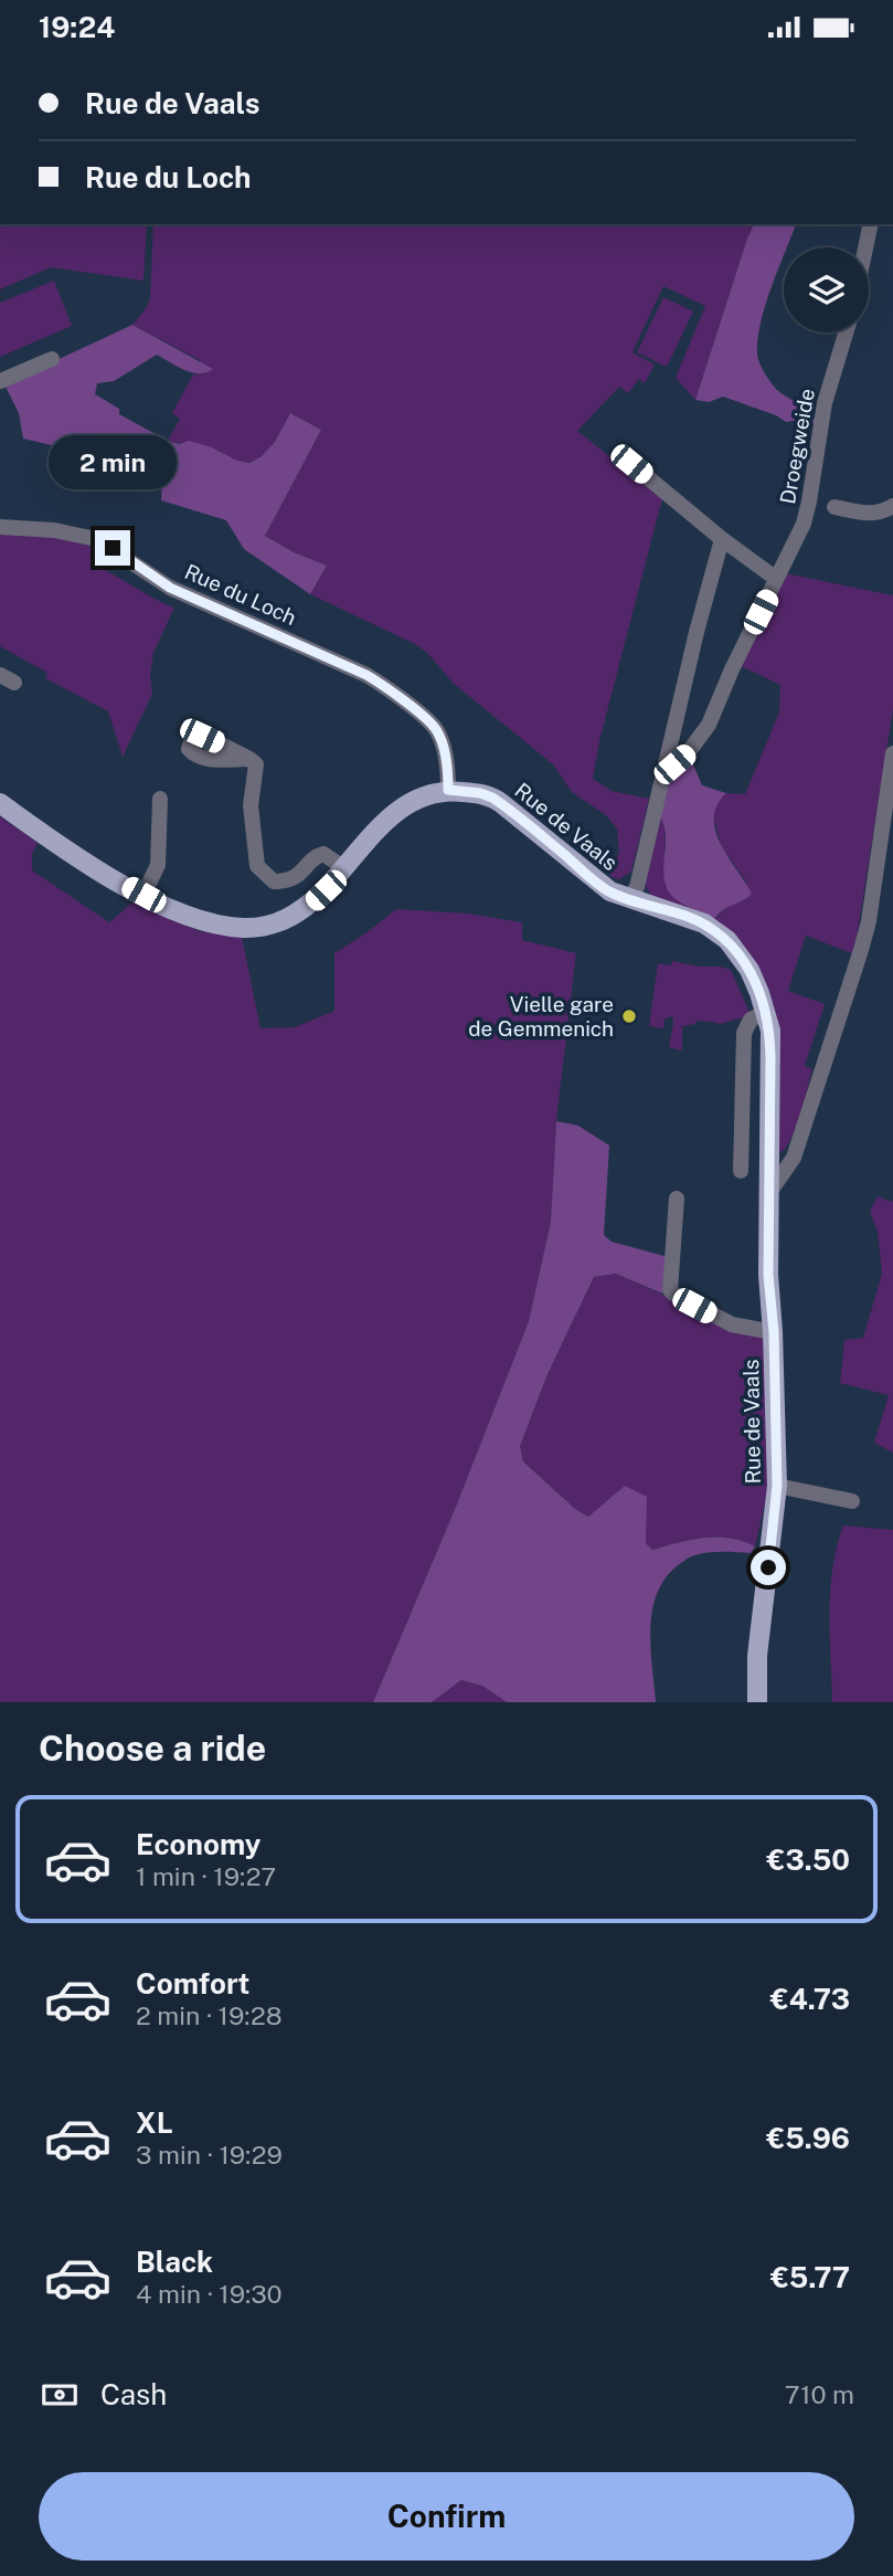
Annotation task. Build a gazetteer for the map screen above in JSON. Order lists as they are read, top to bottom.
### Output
{
  "streets": {
    "main road": ["Rue de Vaals"],
    "street": ["Droegweide", "Rue du Loch"]
  },
  "crossings": [
    ["Rue du Loch", "Rue de Vaals"]
  ],
  "places": ["Vielle gare de Gemmenich"],
  "page": {
    "status": "19:24",
    "banner": ["Rue de Vaals", "Rue du Loch"],
    "bubble": "2 min",
    "heading": "Choose a ride",
    "list": [
      {
        "name": "Economy",
        "note": "1 min · 19:27",
        "value": "€3.50"
      },
      {
        "name": "Comfort",
        "note": "2 min · 19:28",
        "value": "€4.73"
      },
      {
        "name": "XL",
        "note": "3 min · 19:29",
        "value": "€5.96"
      },
      {
        "name": "Black",
        "note": "4 min · 19:30",
        "value": "€5.77"
      }
    ],
    "pay": ["Cash", "710 m"],
    "buttons": "Confirm"
  }
}
